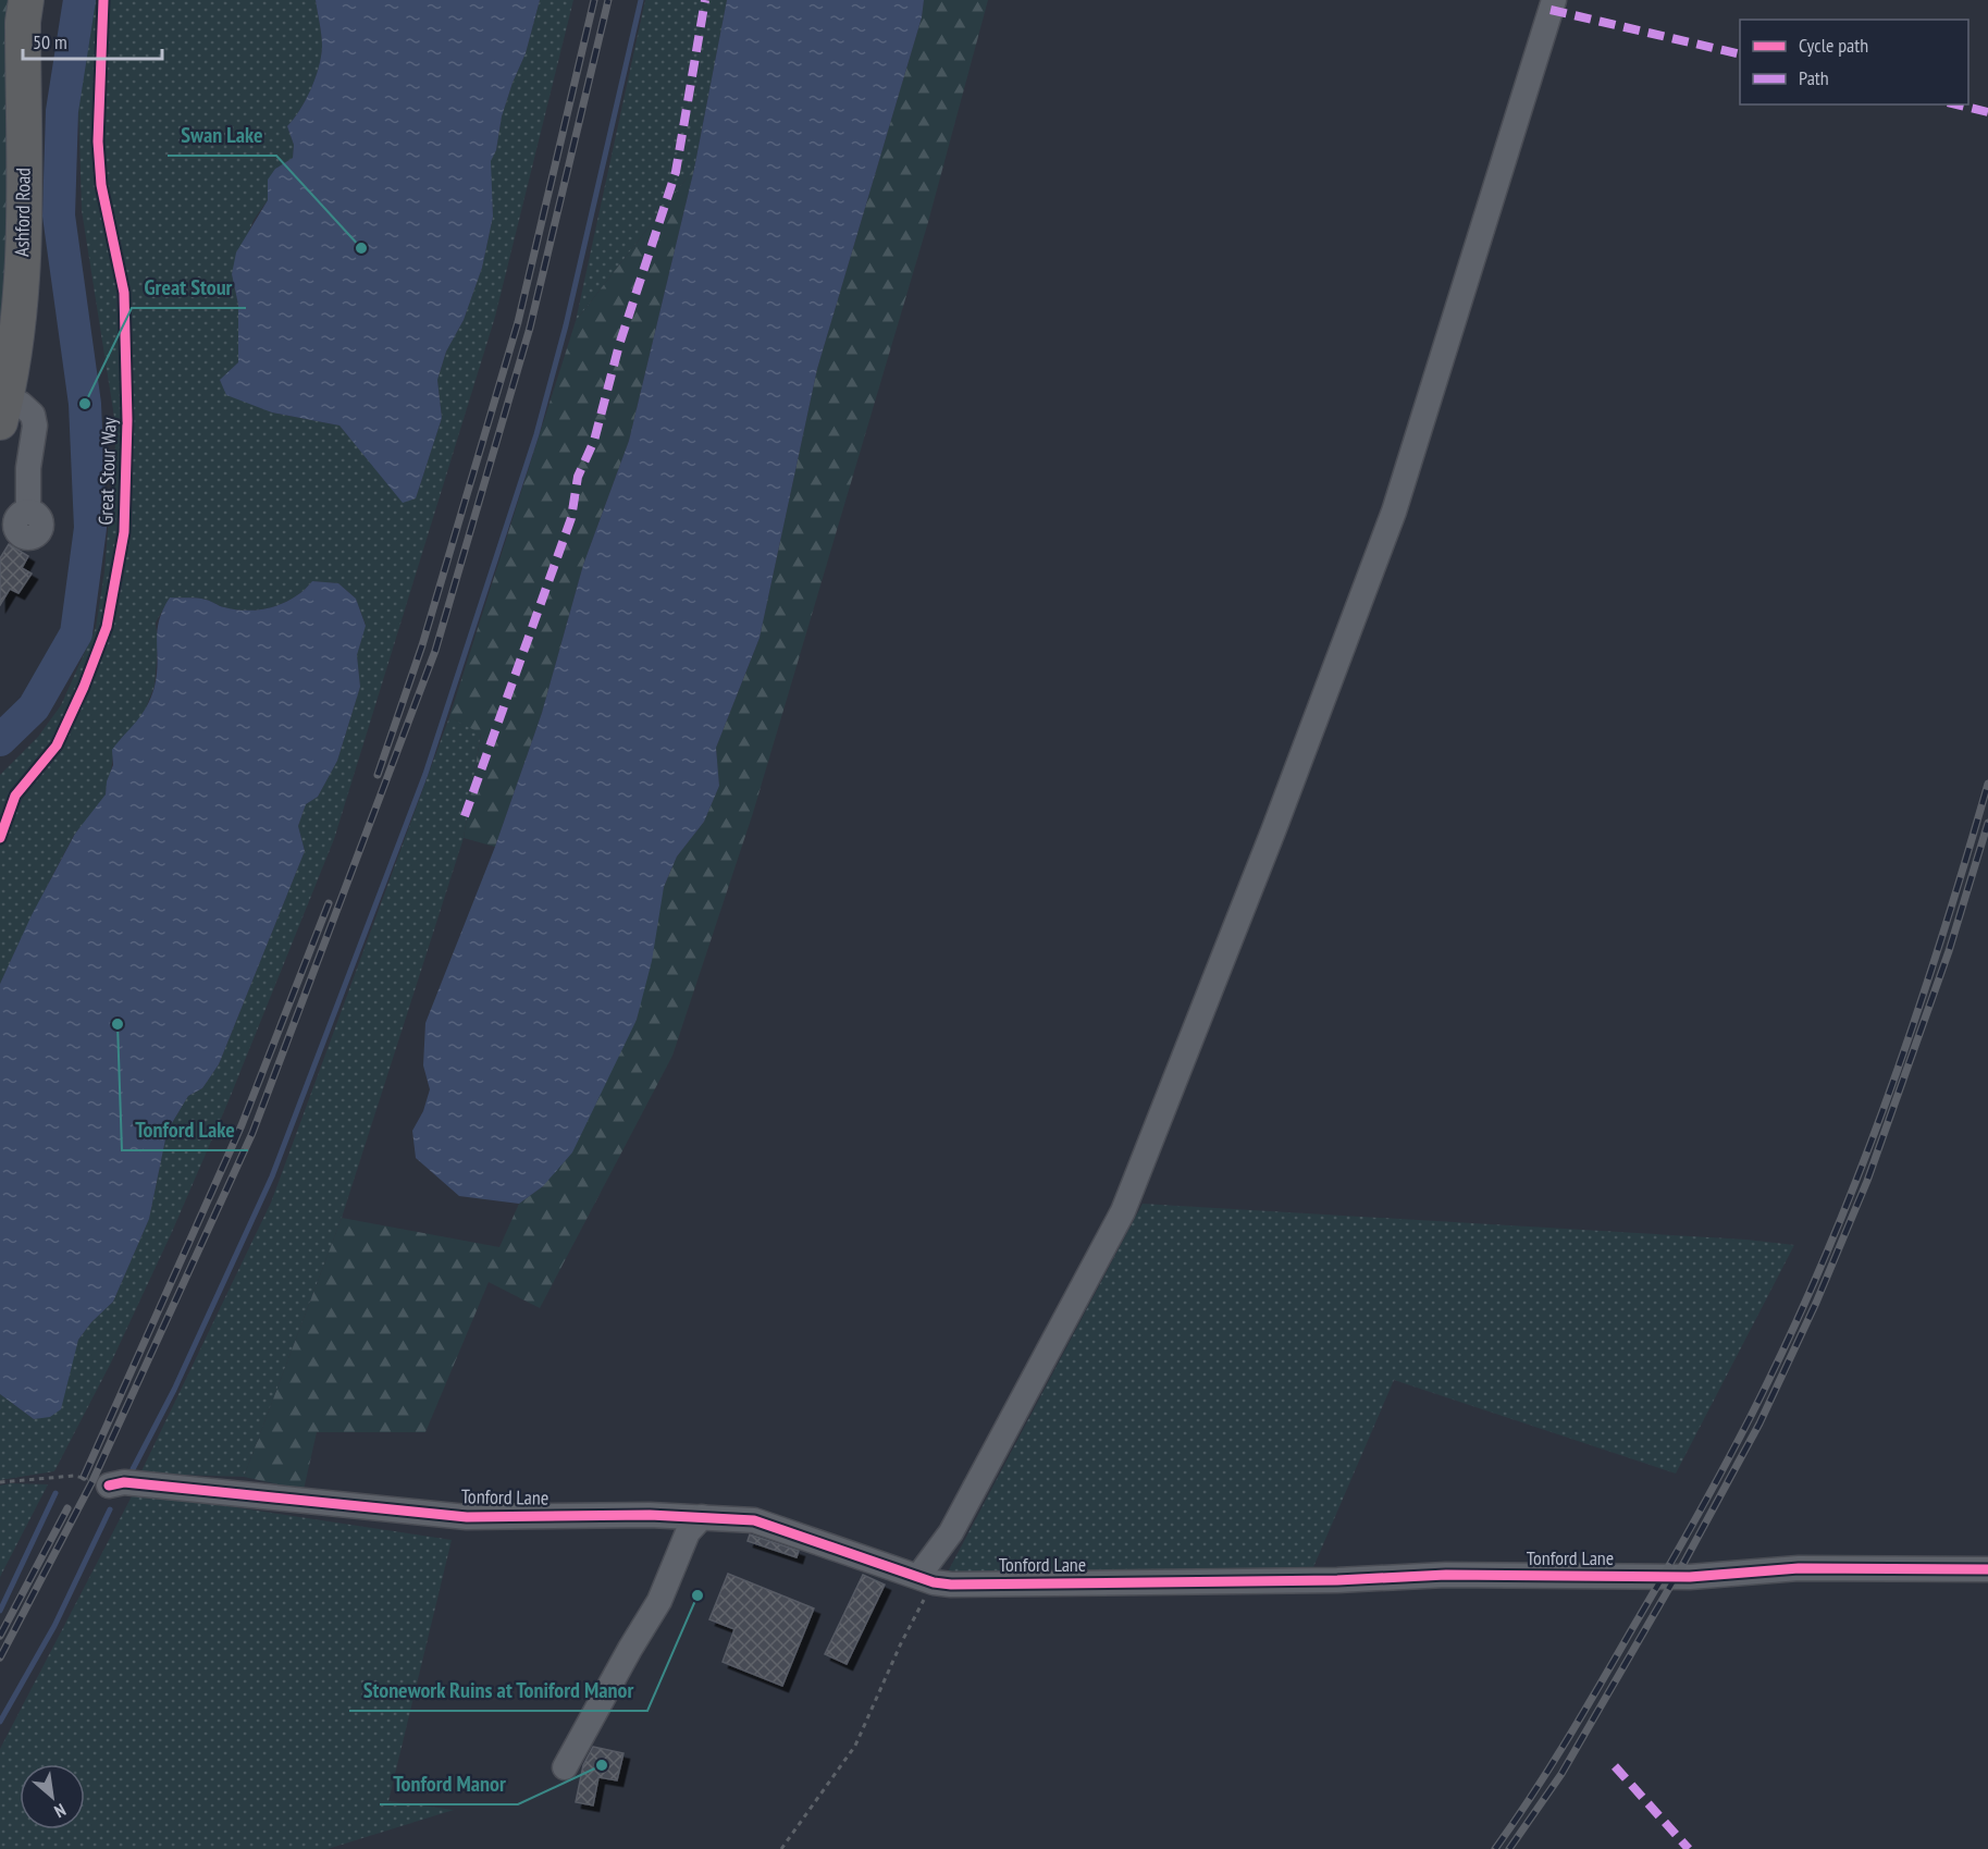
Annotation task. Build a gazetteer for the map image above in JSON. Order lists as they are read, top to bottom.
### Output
{
  "streets": {
    "highway": ["Ashford Road"],
    "street": ["Tonford Lane"],
    "cycle path": ["Great Stour Way"]
  },
  "places": [
    "Swan Lake",
    "Great Stour",
    "Tonford Lake",
    "Stonework Ruins at Toniford Manor",
    "Tonford Manor"
  ],
  "legend": ["Cycle path", "Path"],
  "scale_bar": "50 m",
  "north": "bottom right"
}
